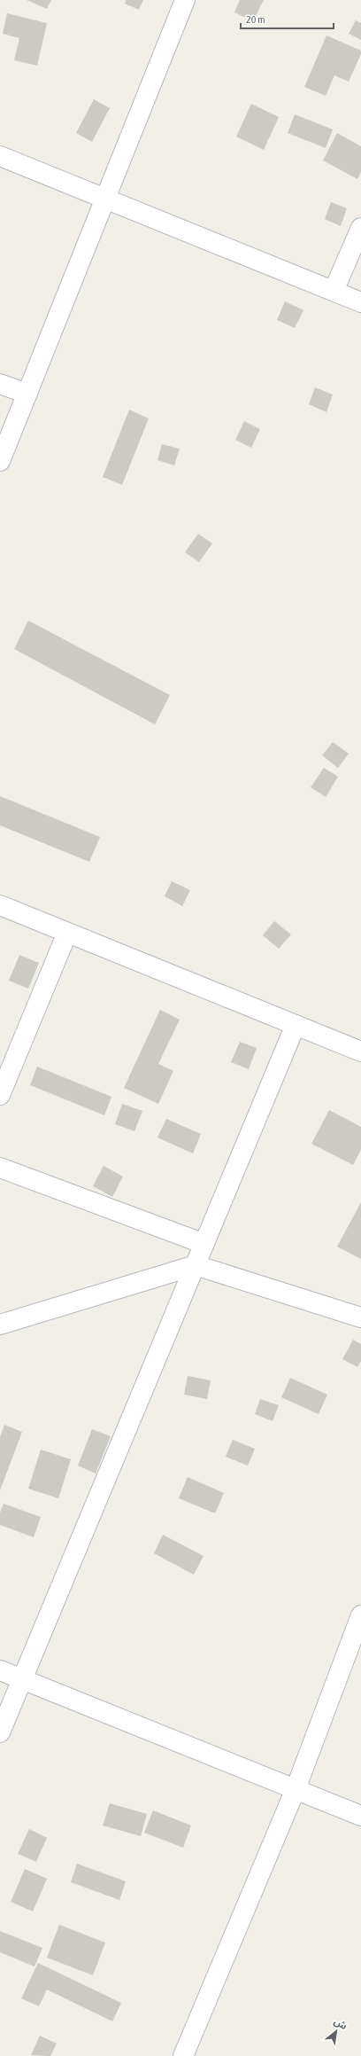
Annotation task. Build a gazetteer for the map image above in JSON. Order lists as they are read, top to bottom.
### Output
{
  "scale_bar": "20 m",
  "north": "top right"
}
